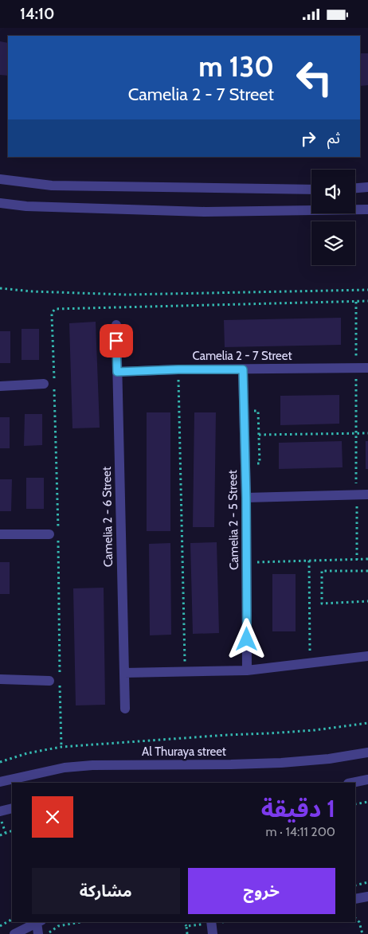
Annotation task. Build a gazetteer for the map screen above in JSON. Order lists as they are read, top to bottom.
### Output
{
  "streets": {
    "street": [
      "Camelia 2 - 7 Street",
      "Camelia 2 - 6 Street",
      "Camelia 2 - 5 Street",
      "Al Thuraya street"
    ]
  },
  "crossings": [
    ["Camelia 2 - 7 Street", "Camelia 2 - 6 Street"],
    ["Camelia 2 - 7 Street", "Camelia 2 - 5 Street"]
  ],
  "page": {
    "status": "14:10",
    "turn": ["130 m", "Camelia 2 - 7 Street"],
    "then": "ثم",
    "heading": ["1 دقيقة", "200 m · 14:11"],
    "buttons": ["خروج", "مشاركة"]
  }
}
